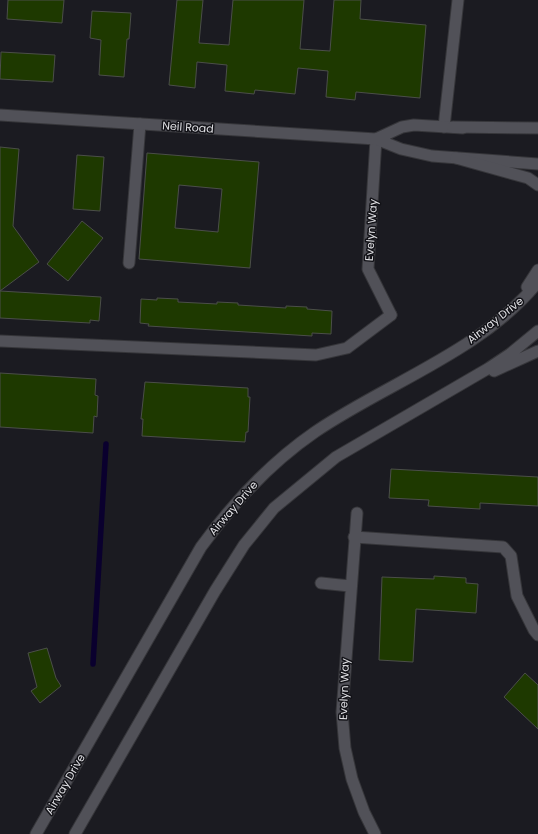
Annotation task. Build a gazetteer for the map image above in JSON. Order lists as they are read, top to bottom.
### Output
{
  "streets": {
    "main road": ["Neil Road", "Evelyn Way", "Airway Drive"]
  },
  "crossings": [
    ["Neil Road", "Evelyn Way"]
  ]
}
